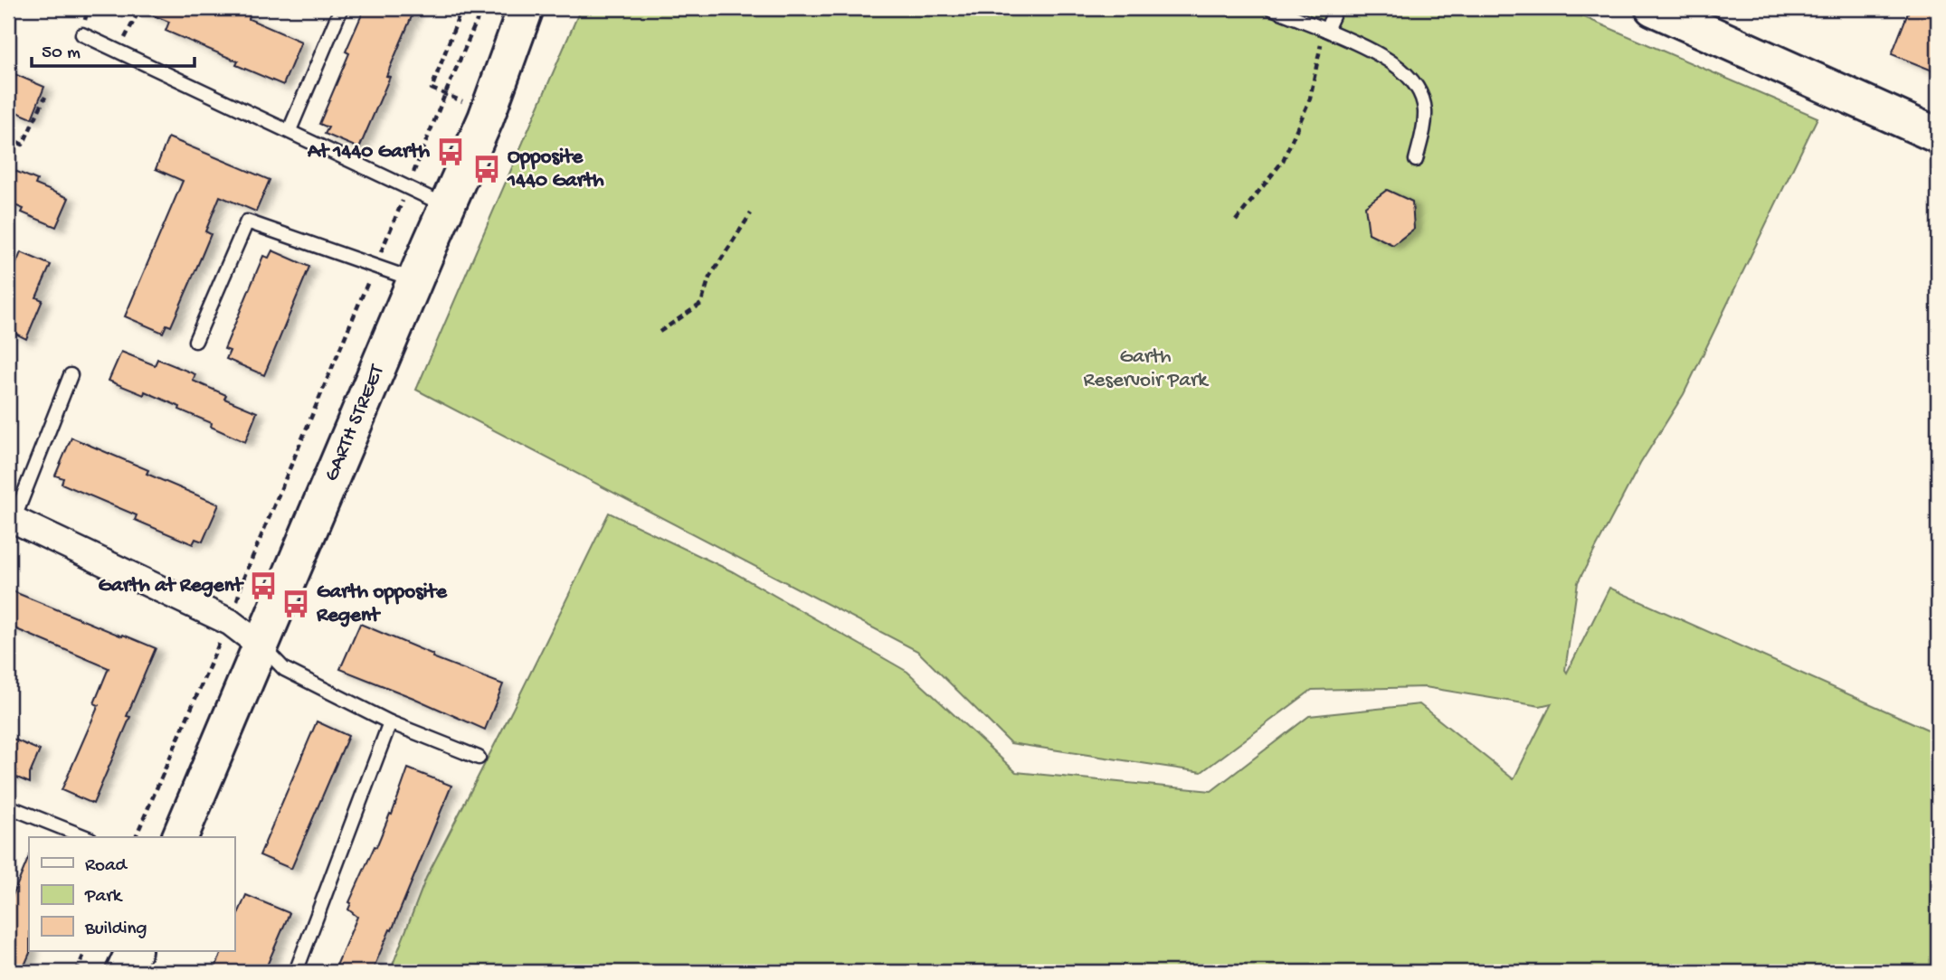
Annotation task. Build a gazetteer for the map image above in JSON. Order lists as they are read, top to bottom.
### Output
{
  "streets": {
    "main road": ["GARTH STREET"]
  },
  "parks": ["Garth Reservoir Park"],
  "places": {
    "bus stop": [
      "At 1440 Garth",
      "Opposite 1440 Garth",
      "Garth at Regent",
      "Garth opposite Regent"
    ]
  },
  "legend": ["Road", "Park", "Building"],
  "scale_bar": "50 m"
}
